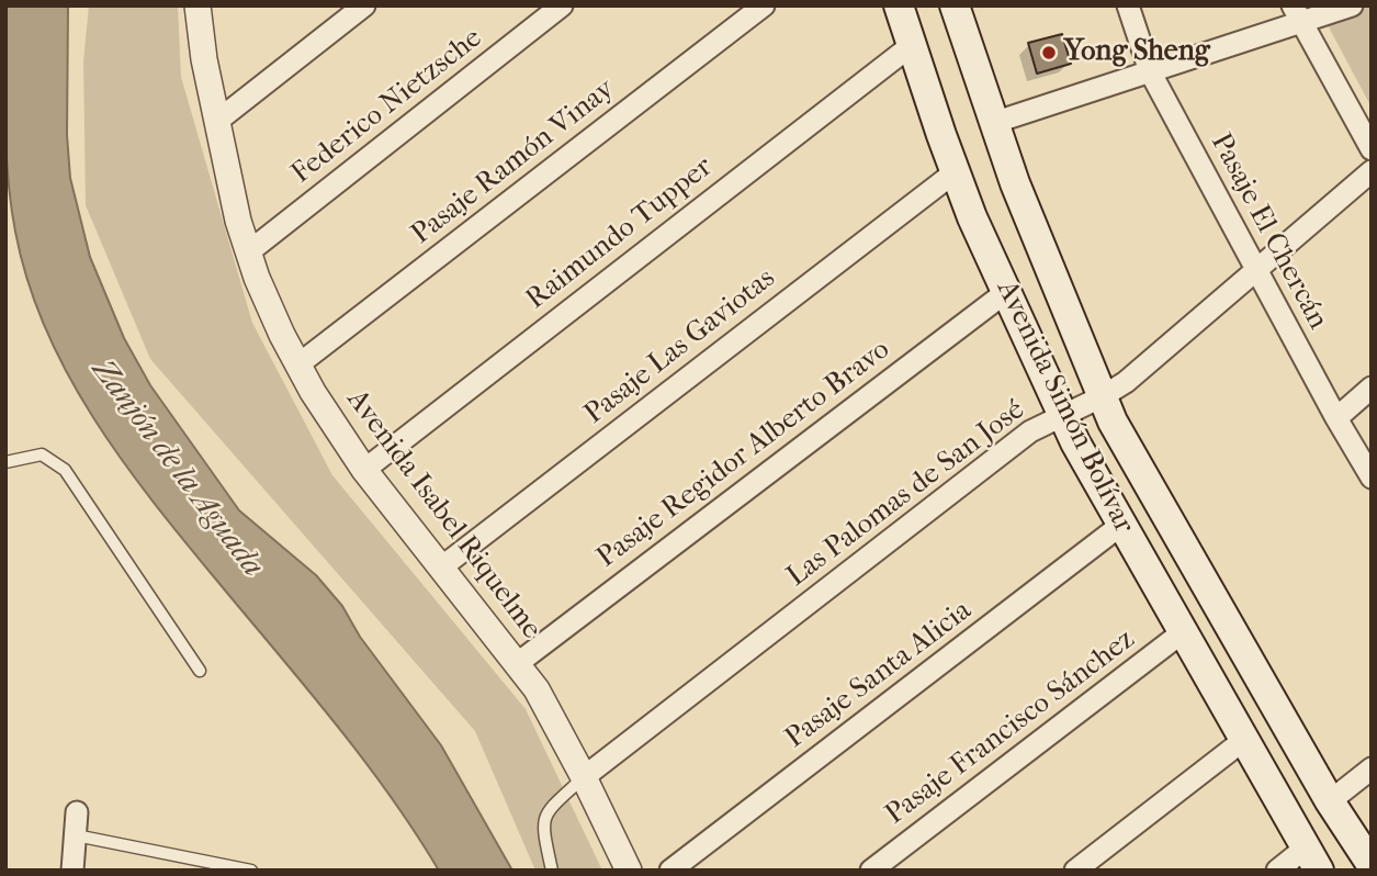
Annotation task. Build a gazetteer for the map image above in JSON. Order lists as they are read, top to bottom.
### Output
{
  "streets": {
    "main road": ["Avenida Simón Bolívar"],
    "street": [
      "Federico Nietzsche",
      "Pasaje Ramón Vinay",
      "Pasaje El Chercán",
      "Raimundo Tupper",
      "Pasaje Las Gaviotas",
      "Pasaje Regidor Alberto Bravo",
      "Las Palomas de San José",
      "Avenida Isabel Riquelme",
      "Pasaje Santa Alicia",
      "Pasaje Francisco Sánchez"
    ]
  },
  "crossings": [
    ["Federico Nietzsche", "Avenida Isabel Riquelme"],
    ["Pasaje Ramón Vinay", "Avenida Isabel Riquelme"],
    ["Pasaje El Chercán", "Las Palomas de San José"],
    ["Raimundo Tupper", "Avenida Simón Bolívar"],
    ["Raimundo Tupper", "Avenida Isabel Riquelme"],
    ["Pasaje Las Gaviotas", "Avenida Simón Bolívar"],
    ["Pasaje Las Gaviotas", "Avenida Isabel Riquelme"],
    ["Avenida Simón Bolívar", "Pasaje Regidor Alberto Bravo"],
    ["Avenida Simón Bolívar", "Las Palomas de San José"],
    ["Avenida Simón Bolívar", "Pasaje Santa Alicia"],
    ["Avenida Simón Bolívar", "Pasaje Francisco Sánchez"],
    ["Pasaje Regidor Alberto Bravo", "Avenida Isabel Riquelme"],
    ["Las Palomas de San José", "Avenida Isabel Riquelme"]
  ],
  "water": ["Zanjón de la Aguada"],
  "places": ["Yong Sheng"]
}
